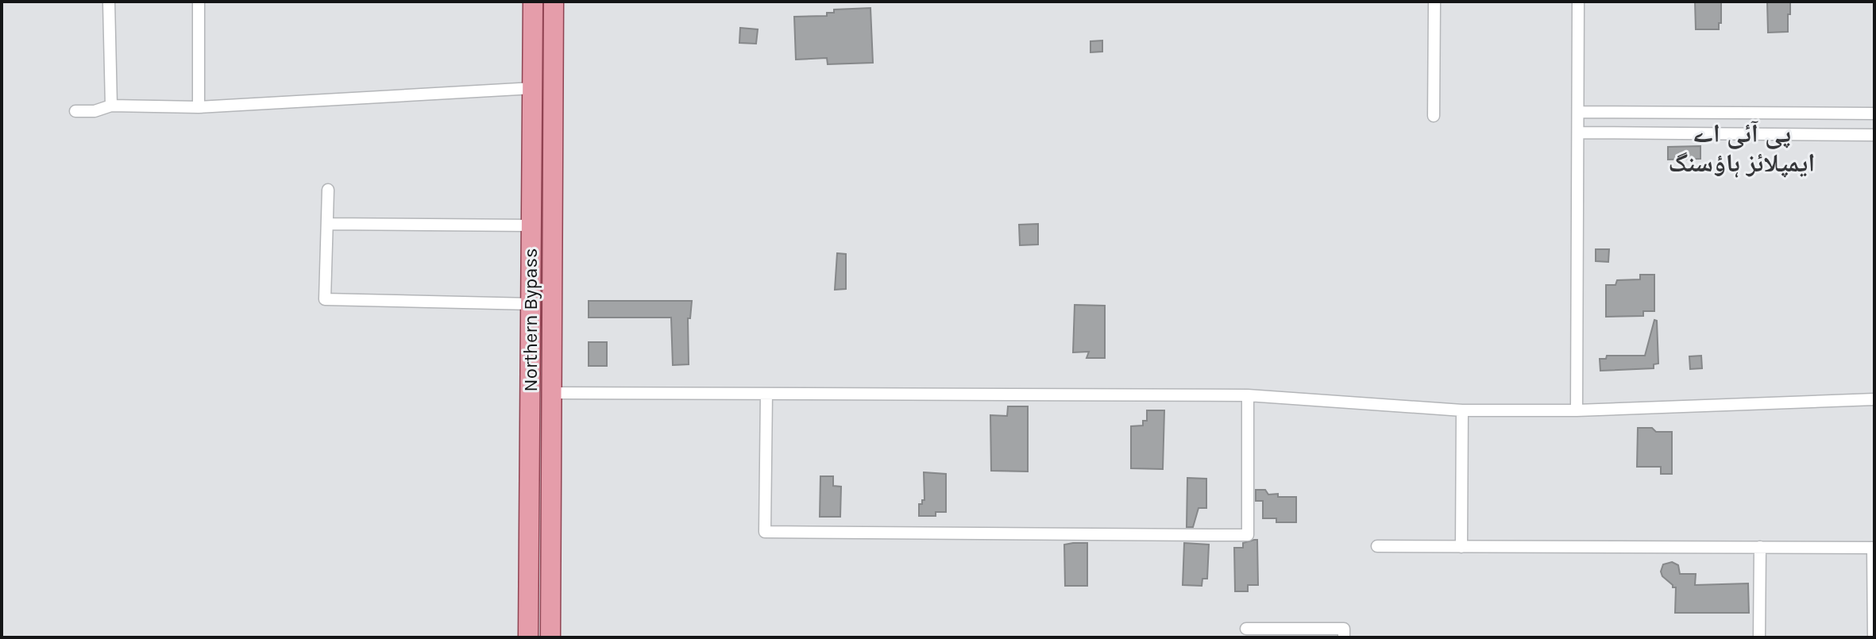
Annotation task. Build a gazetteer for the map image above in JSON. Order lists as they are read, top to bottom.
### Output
{
  "streets": {
    "main road": ["Northern Bypass"]
  },
  "districts": ["پی آئی اے ایمپلائز ہاؤسنگ"]
}
